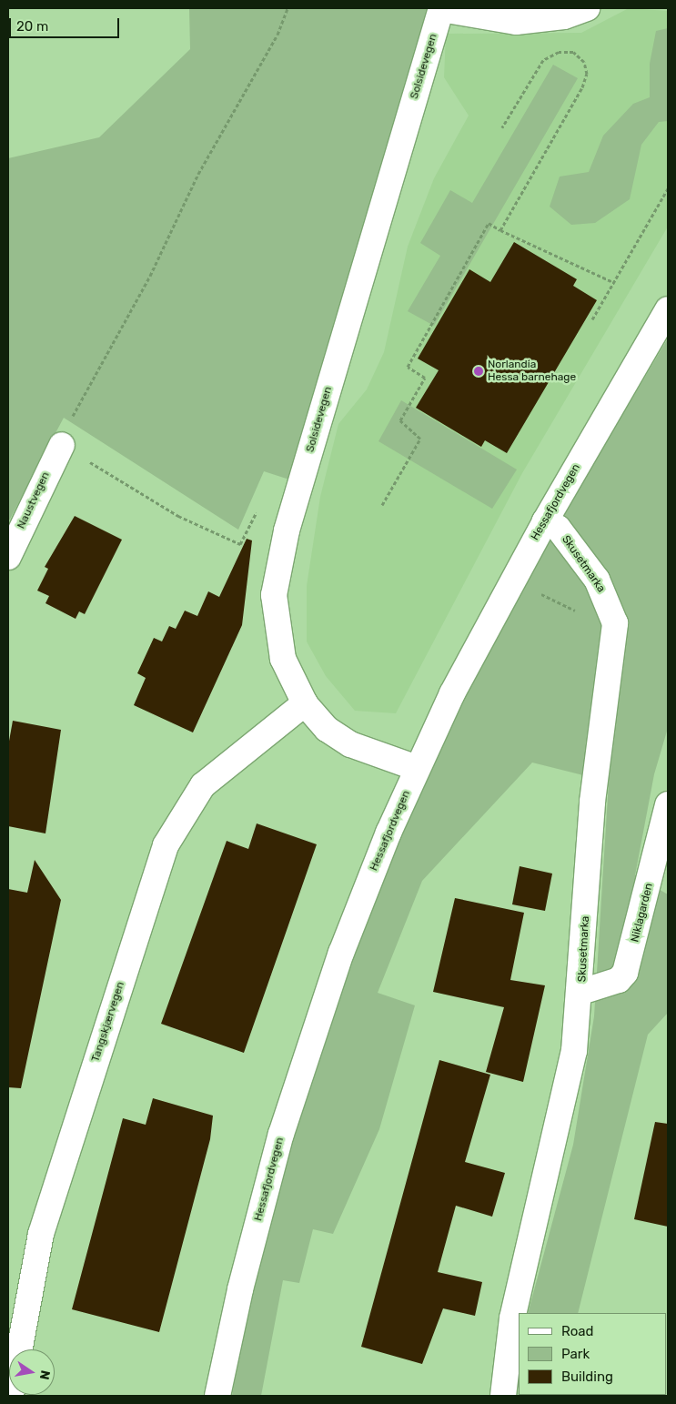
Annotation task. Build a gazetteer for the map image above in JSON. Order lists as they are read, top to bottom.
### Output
{
  "streets": {
    "street": [
      "Solsidevegen",
      "Naustvegen",
      "Hessafjordvegen",
      "Skusetmarka",
      "Niklagarden",
      "Tangskjærvegen"
    ]
  },
  "crossings": [
    ["Solsidevegen", "Hessafjordvegen"],
    ["Solsidevegen", "Tangskjærvegen"],
    ["Hessafjordvegen", "Skusetmarka"],
    ["Skusetmarka", "Niklagarden"]
  ],
  "places": ["Norlandia Hessa barnehage"],
  "legend": ["Road", "Park", "Building"],
  "scale_bar": "20 m",
  "north": "right"
}
